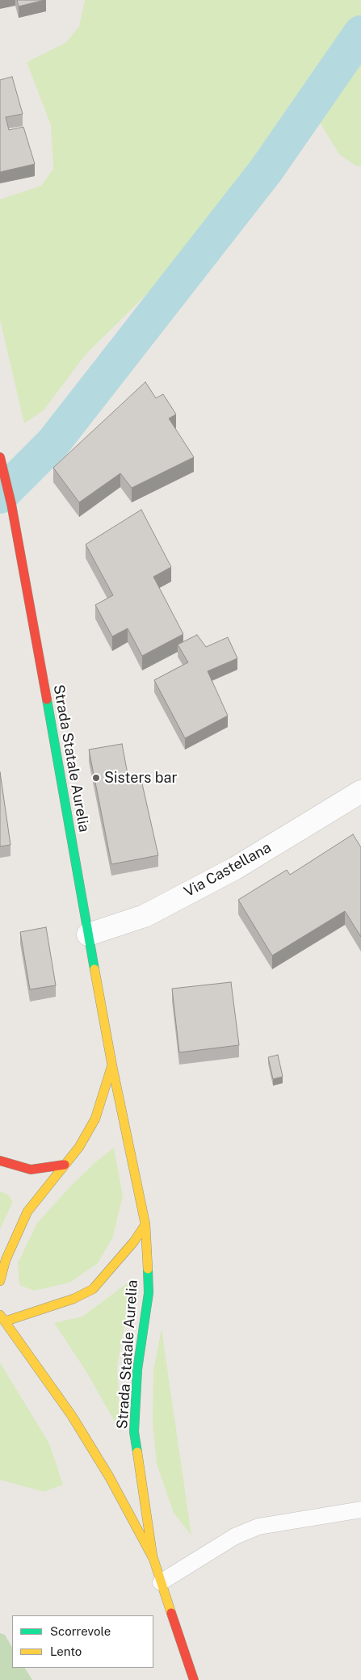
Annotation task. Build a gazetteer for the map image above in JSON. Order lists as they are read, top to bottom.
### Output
{
  "streets": {
    "main road": ["Strada Statale Aurelia"],
    "street": ["Via Castellana"]
  },
  "crossings": [
    ["Strada Statale Aurelia", "Via Castellana"]
  ],
  "places": ["Sisters bar"],
  "legend": ["Scorrevole", "Lento"]
}
